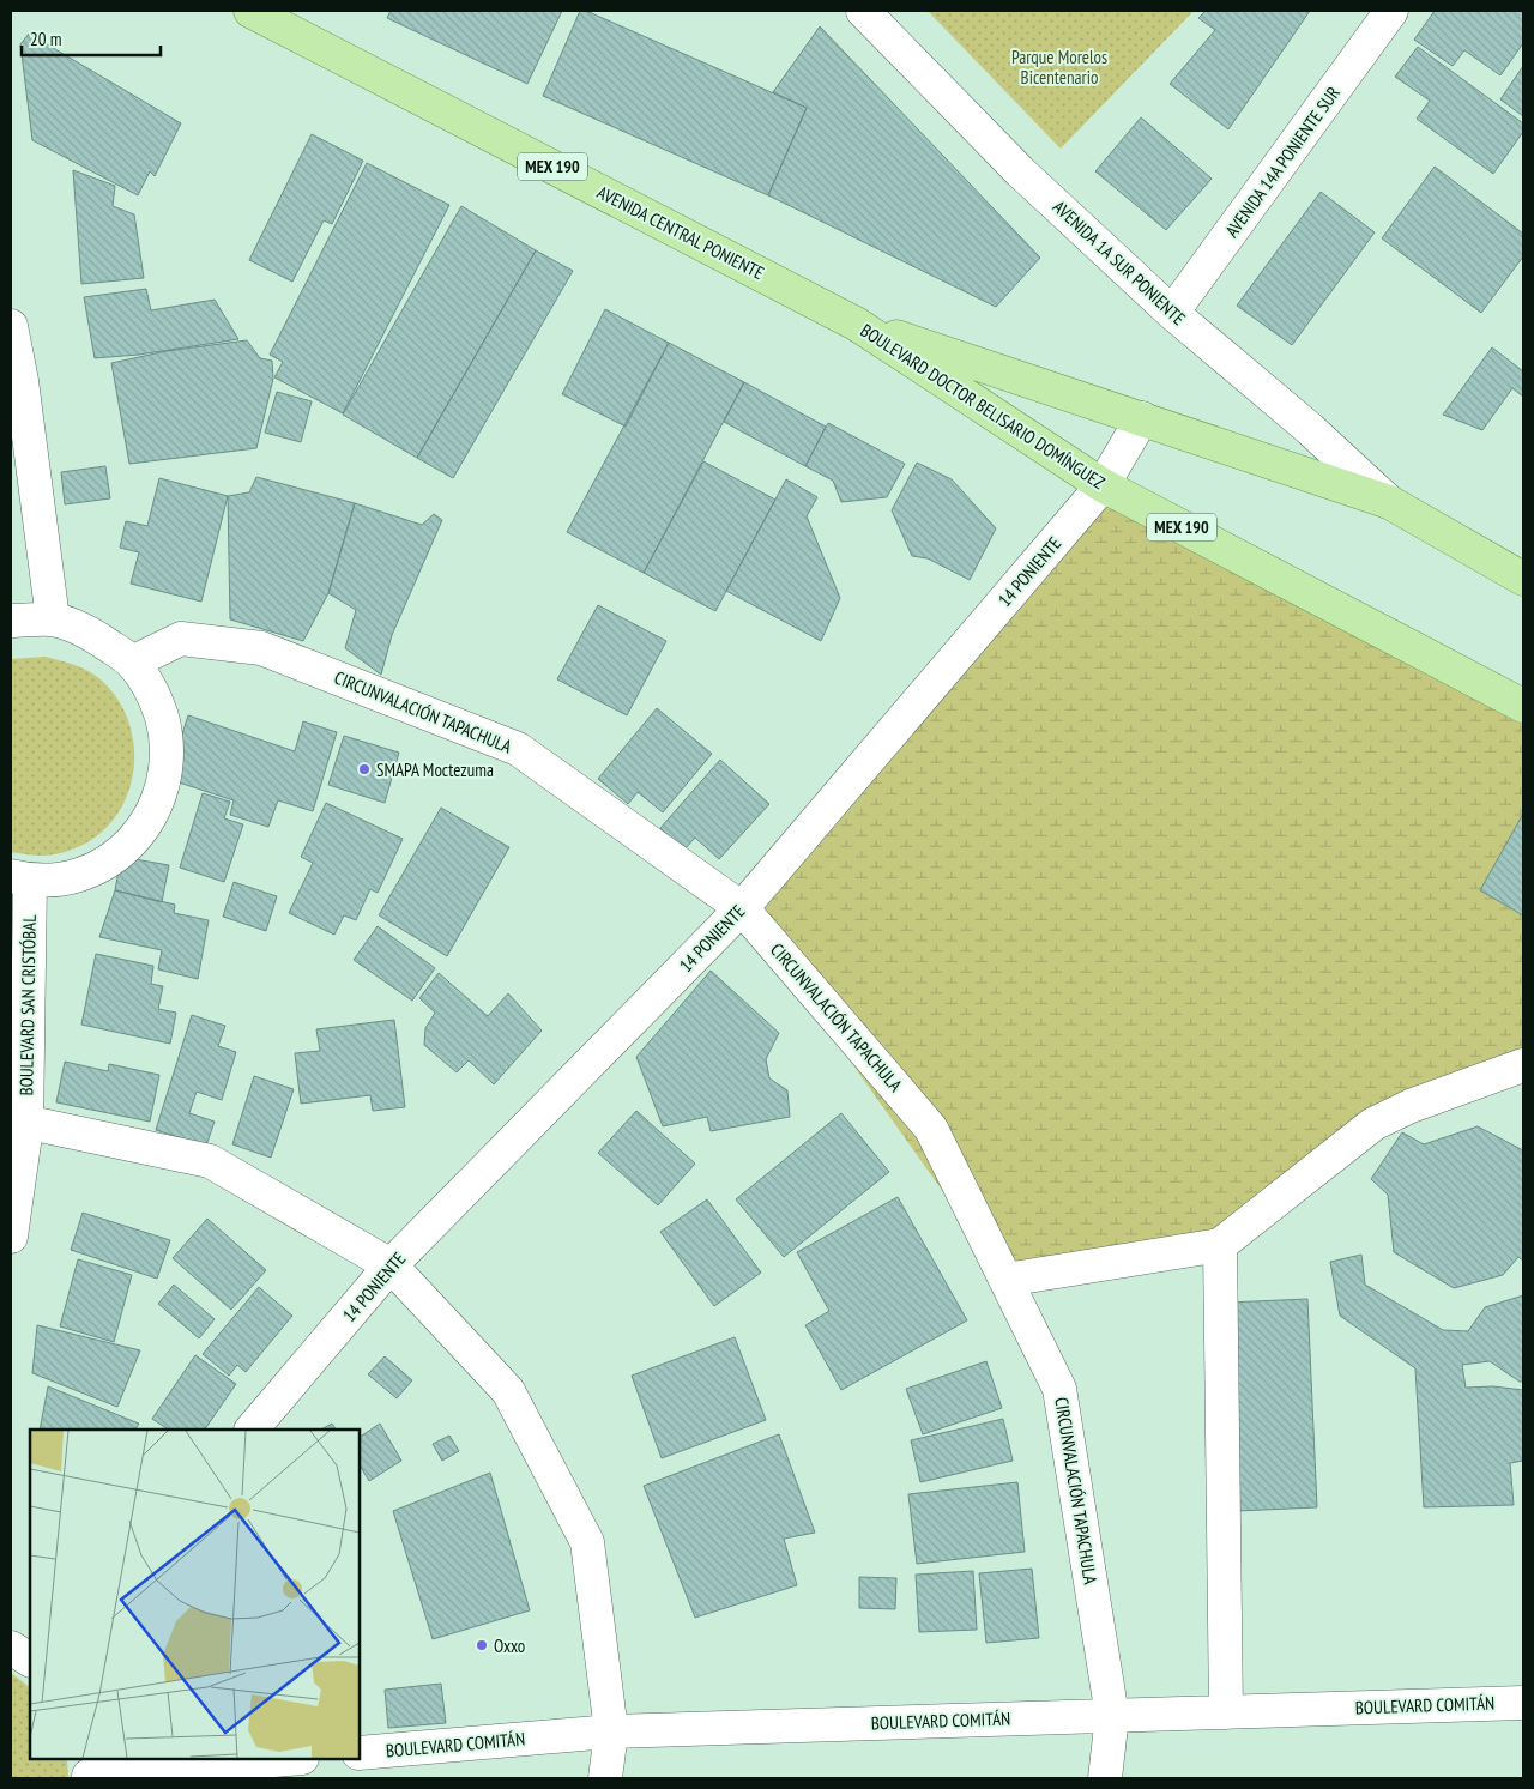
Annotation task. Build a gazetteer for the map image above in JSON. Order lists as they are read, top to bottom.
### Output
{
  "streets": {
    "main road": ["MEX 190", "AVENIDA CENTRAL PONIENTE", "BOULEVARD DOCTOR BELISARIO DOMÍNGUEZ"],
    "street": [
      "AVENIDA 14A PONIENTE SUR",
      "AVENIDA 1A SUR PONIENTE",
      "14 PONIENTE",
      "CIRCUNVALACIÓN TAPACHULA",
      "BOULEVARD SAN CRISTÓBAL",
      "BOULEVARD COMITÁN"
    ]
  },
  "crossings": [
    ["AVENIDA 14A PONIENTE SUR", "AVENIDA 1A SUR PONIENTE"],
    ["AVENIDA CENTRAL PONIENTE", "BOULEVARD DOCTOR BELISARIO DOMÍNGUEZ"],
    ["AVENIDA 1A SUR PONIENTE", "BOULEVARD DOCTOR BELISARIO DOMÍNGUEZ"],
    ["BOULEVARD DOCTOR BELISARIO DOMÍNGUEZ", "14 PONIENTE"],
    ["14 PONIENTE", "CIRCUNVALACIÓN TAPACHULA"],
    ["CIRCUNVALACIÓN TAPACHULA", "BOULEVARD COMITÁN"]
  ],
  "parks": ["Parque Morelos Bicentenario"],
  "places": ["SMAPA Moctezuma", "Oxxo"],
  "scale_bar": "20 m"
}
